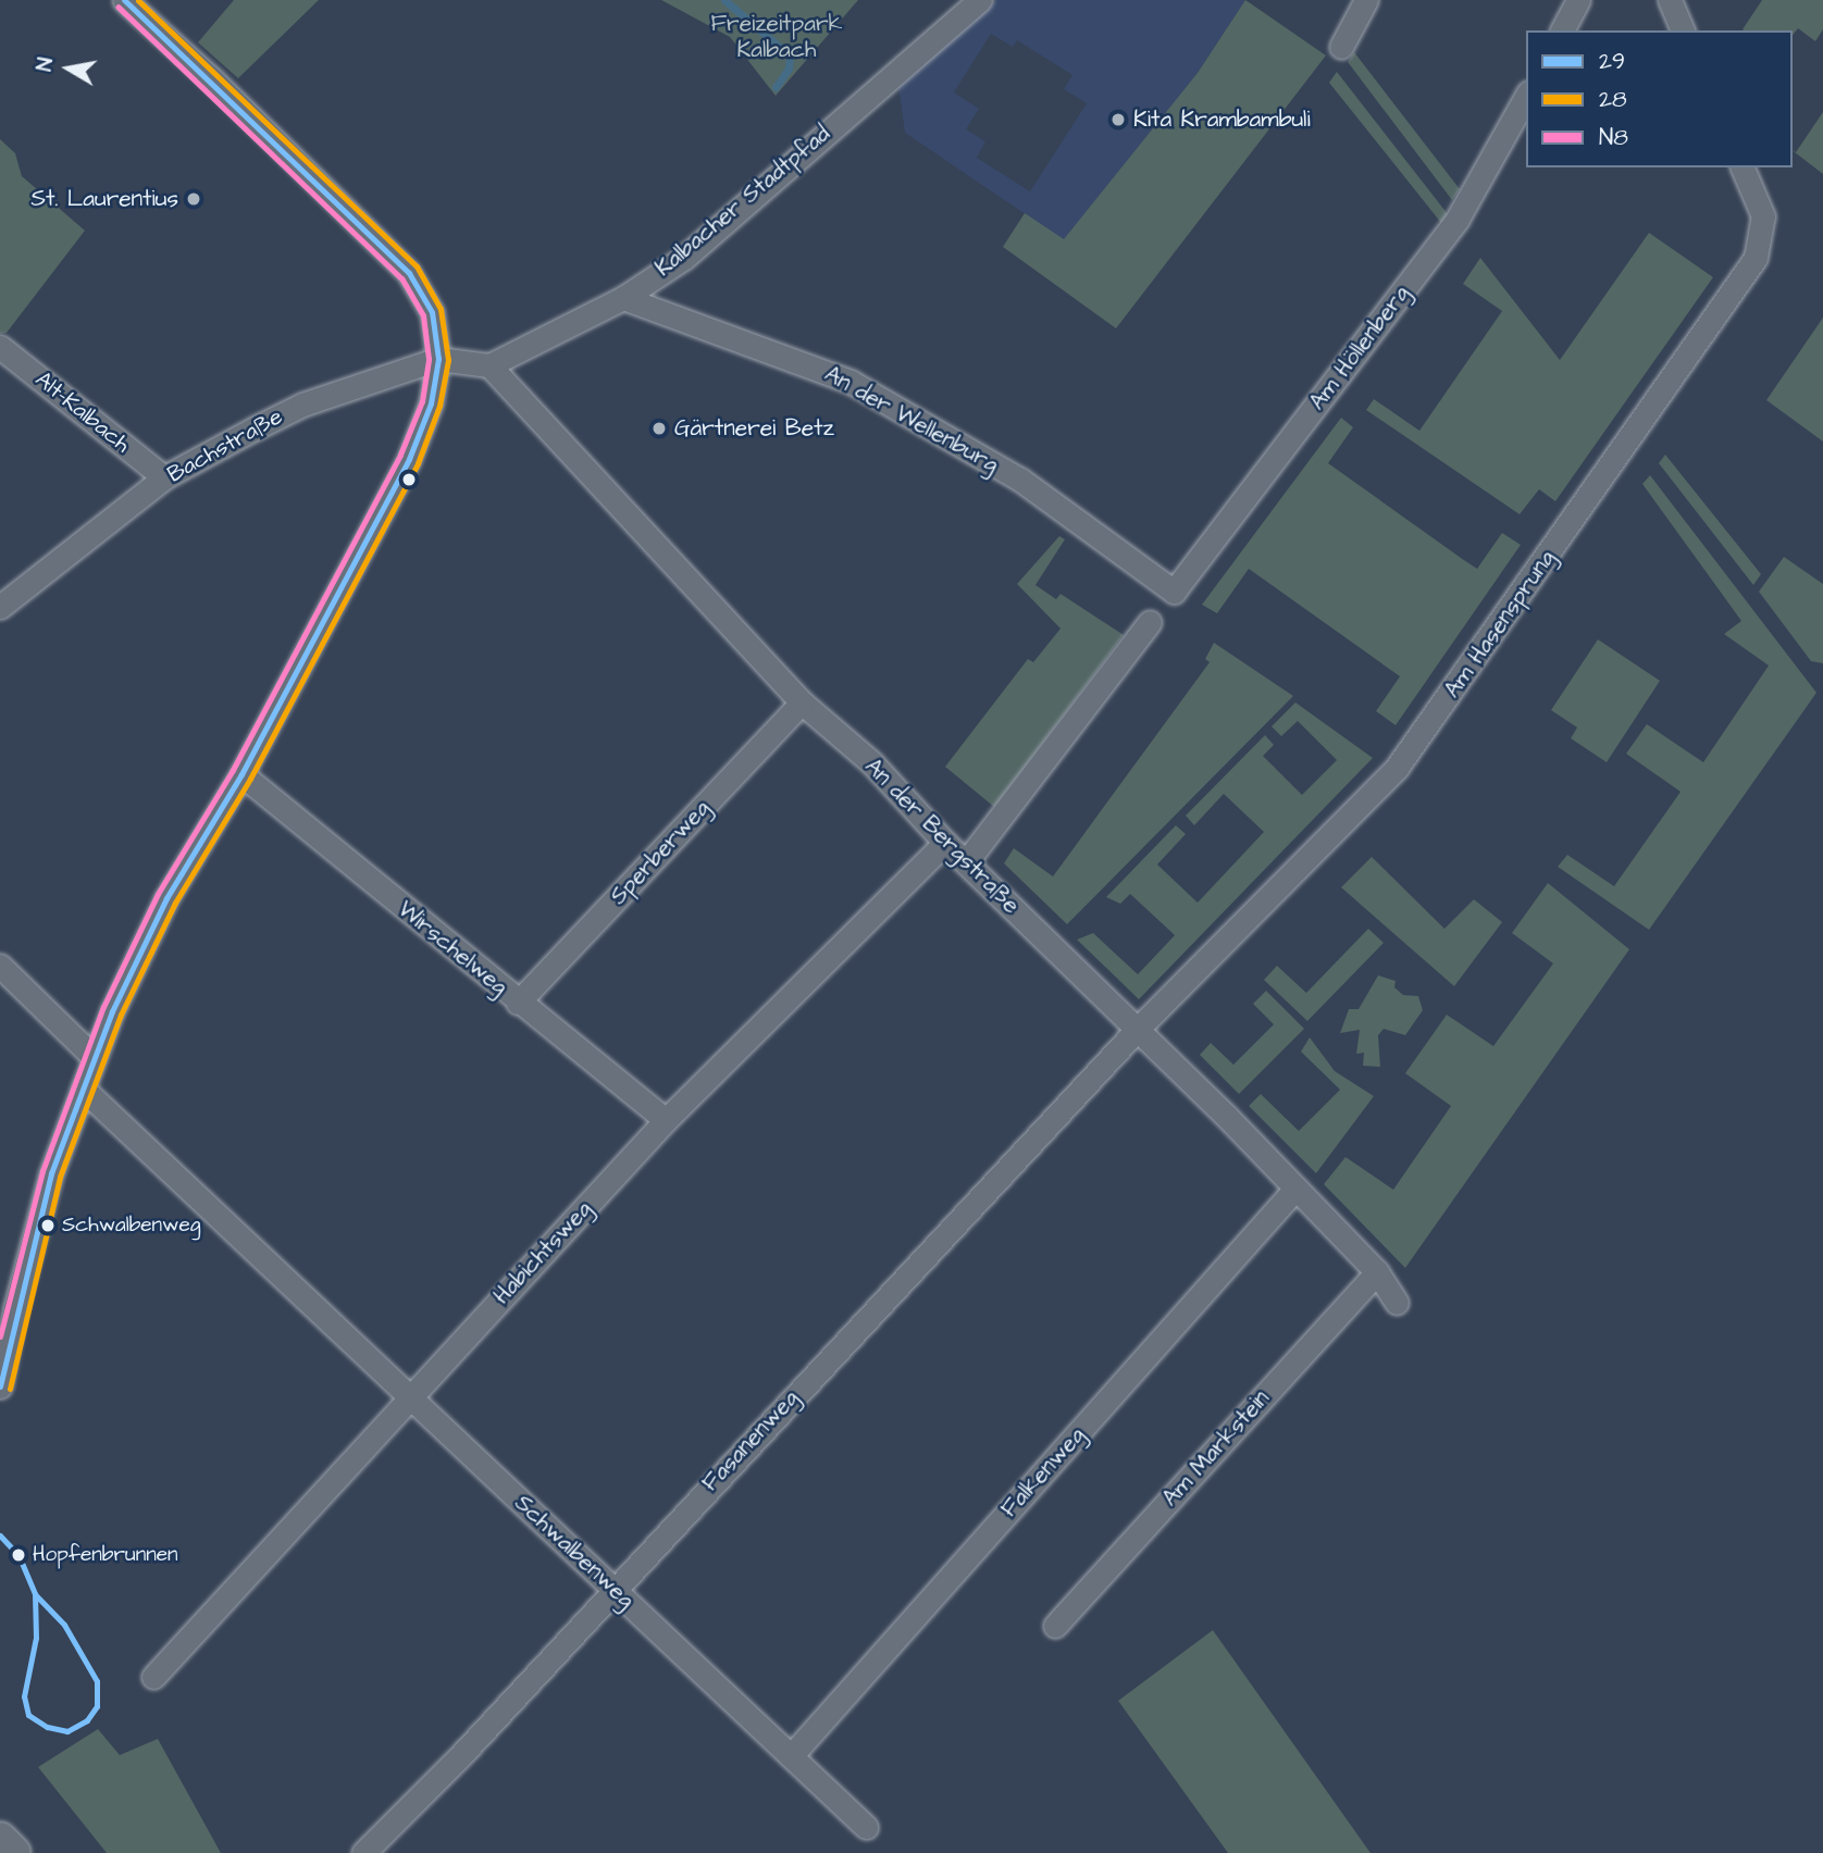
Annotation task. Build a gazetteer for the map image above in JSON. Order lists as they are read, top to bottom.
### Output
{
  "streets": {
    "street": [
      "Kalbacher Stadtpfad",
      "Am Höllenberg",
      "Alt-Kalbach",
      "An der Wellenburg",
      "Bachstraße",
      "Am Hasensprung",
      "An der Bergstraße",
      "Sperberweg",
      "Wirschelweg",
      "Habichtsweg",
      "Fasanenweg",
      "Am Markstein",
      "Falkenweg",
      "Schwalbenweg"
    ]
  },
  "crossings": [
    ["Kalbacher Stadtpfad", "An der Wellenburg"],
    ["Kalbacher Stadtpfad", "An der Bergstraße"],
    ["Am Höllenberg", "An der Wellenburg"],
    ["Alt-Kalbach", "Bachstraße"],
    ["Am Hasensprung", "An der Bergstraße"],
    ["Am Hasensprung", "Fasanenweg"],
    ["An der Bergstraße", "Sperberweg"],
    ["An der Bergstraße", "Habichtsweg"],
    ["An der Bergstraße", "Fasanenweg"],
    ["An der Bergstraße", "Am Markstein"],
    ["An der Bergstraße", "Falkenweg"],
    ["Sperberweg", "Wirschelweg"],
    ["Wirschelweg", "Habichtsweg"],
    ["Habichtsweg", "Schwalbenweg"],
    ["Fasanenweg", "Schwalbenweg"],
    ["Falkenweg", "Schwalbenweg"]
  ],
  "parks": ["Freizeitpark Kalbach"],
  "places": [
    "Kita Krambambuli",
    "St. Laurentius",
    "Gärtnerei Betz",
    "Schwalbenweg",
    "Hopfenbrunnen"
  ],
  "lines": ["transit line 29", "transit line 28", "transit line N8"],
  "legend": ["29", "28", "N8"],
  "north": "left"
}
